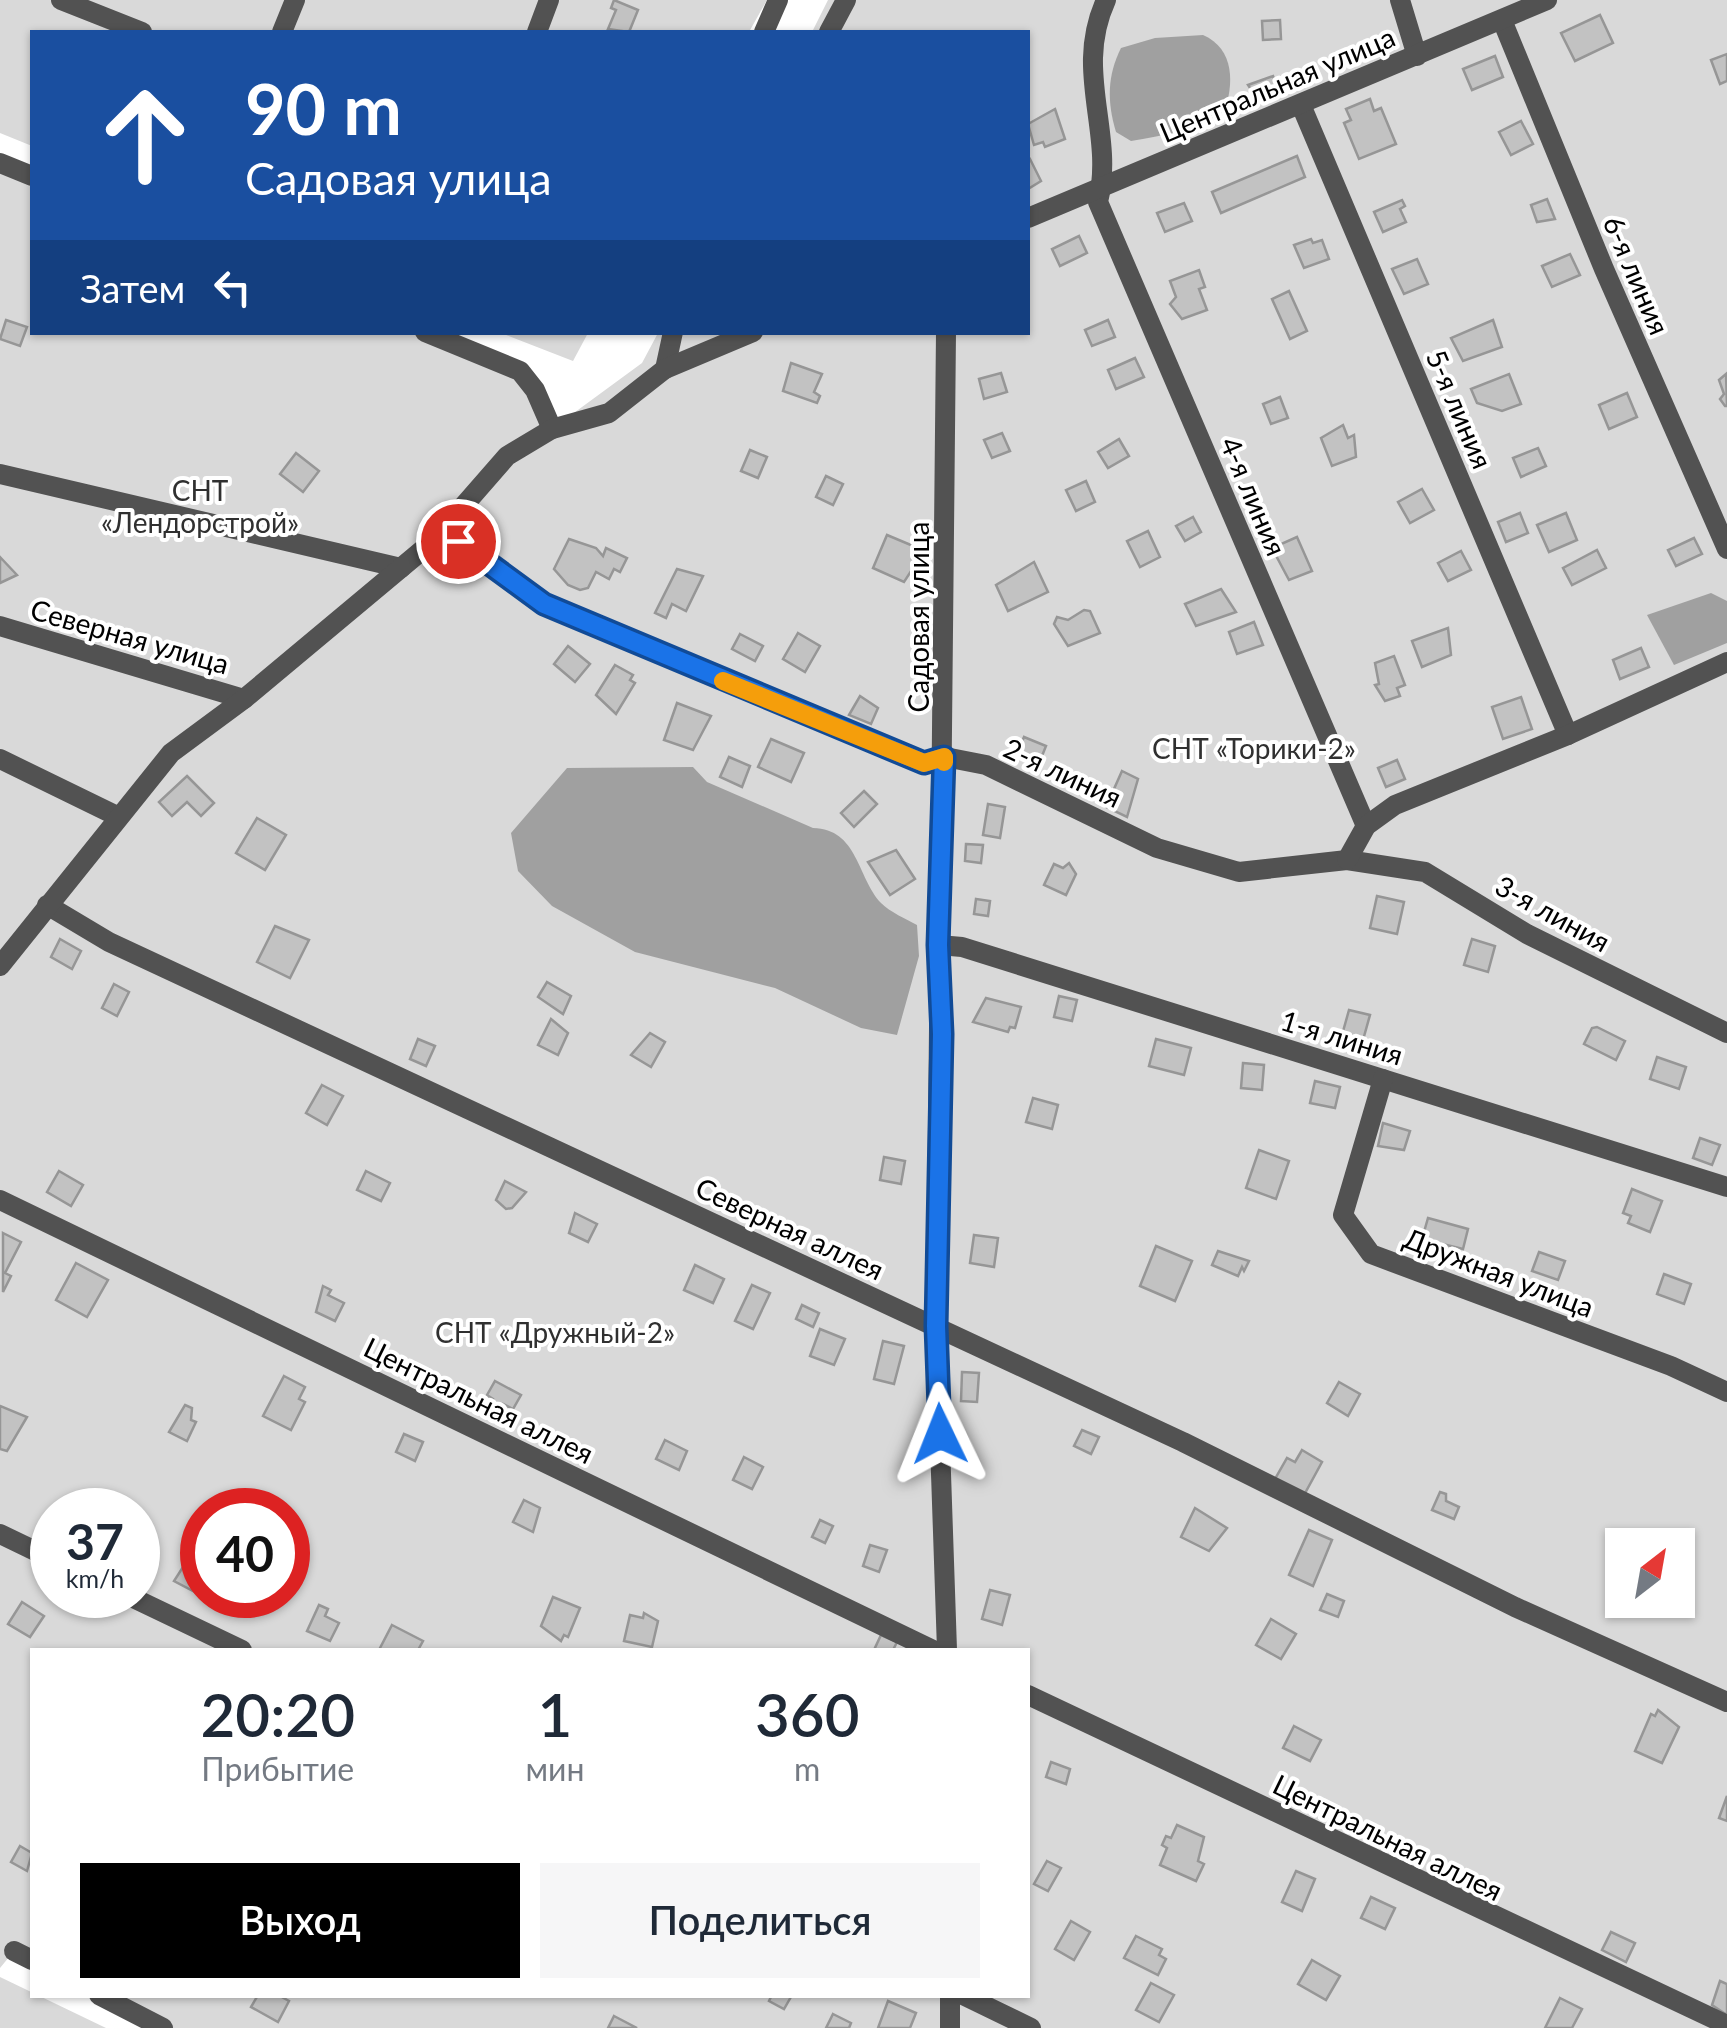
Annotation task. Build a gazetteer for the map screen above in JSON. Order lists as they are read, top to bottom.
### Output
{
  "streets": {
    "street": [
      "Центральная улица",
      "6-я линия",
      "5-я линия",
      "4-я линия",
      "Садовая улица",
      "Северная улица",
      "2-я линия",
      "3-я линия",
      "1-я линия",
      "Северная аллея",
      "Дружная улица",
      "Центральная аллея"
    ]
  },
  "crossings": [
    ["Центральная улица", "6-я линия"],
    ["Центральная улица", "5-я линия"],
    ["Центральная улица", "4-я линия"],
    ["Садовая улица", "2-я линия"],
    ["Садовая улица", "1-я линия"],
    ["Садовая улица", "Северная аллея"],
    ["2-я линия", "3-я линия"],
    ["1-я линия", "Дружная улица"]
  ],
  "parks": ["СНТ «Лендорстрой»", "СНТ «Торики-2»", "СНТ «Дружный-2»"],
  "north": "top right",
  "page": {
    "turn": ["90 m", "Садовая улица"],
    "then": "Затем",
    "speed": "37 km/h",
    "limit": "40",
    "eta": [
      "20:20",
      "Прибытие",
      "1",
      "мин",
      "360",
      "m"
    ],
    "buttons": ["Выход", "Поделиться"]
  }
}
